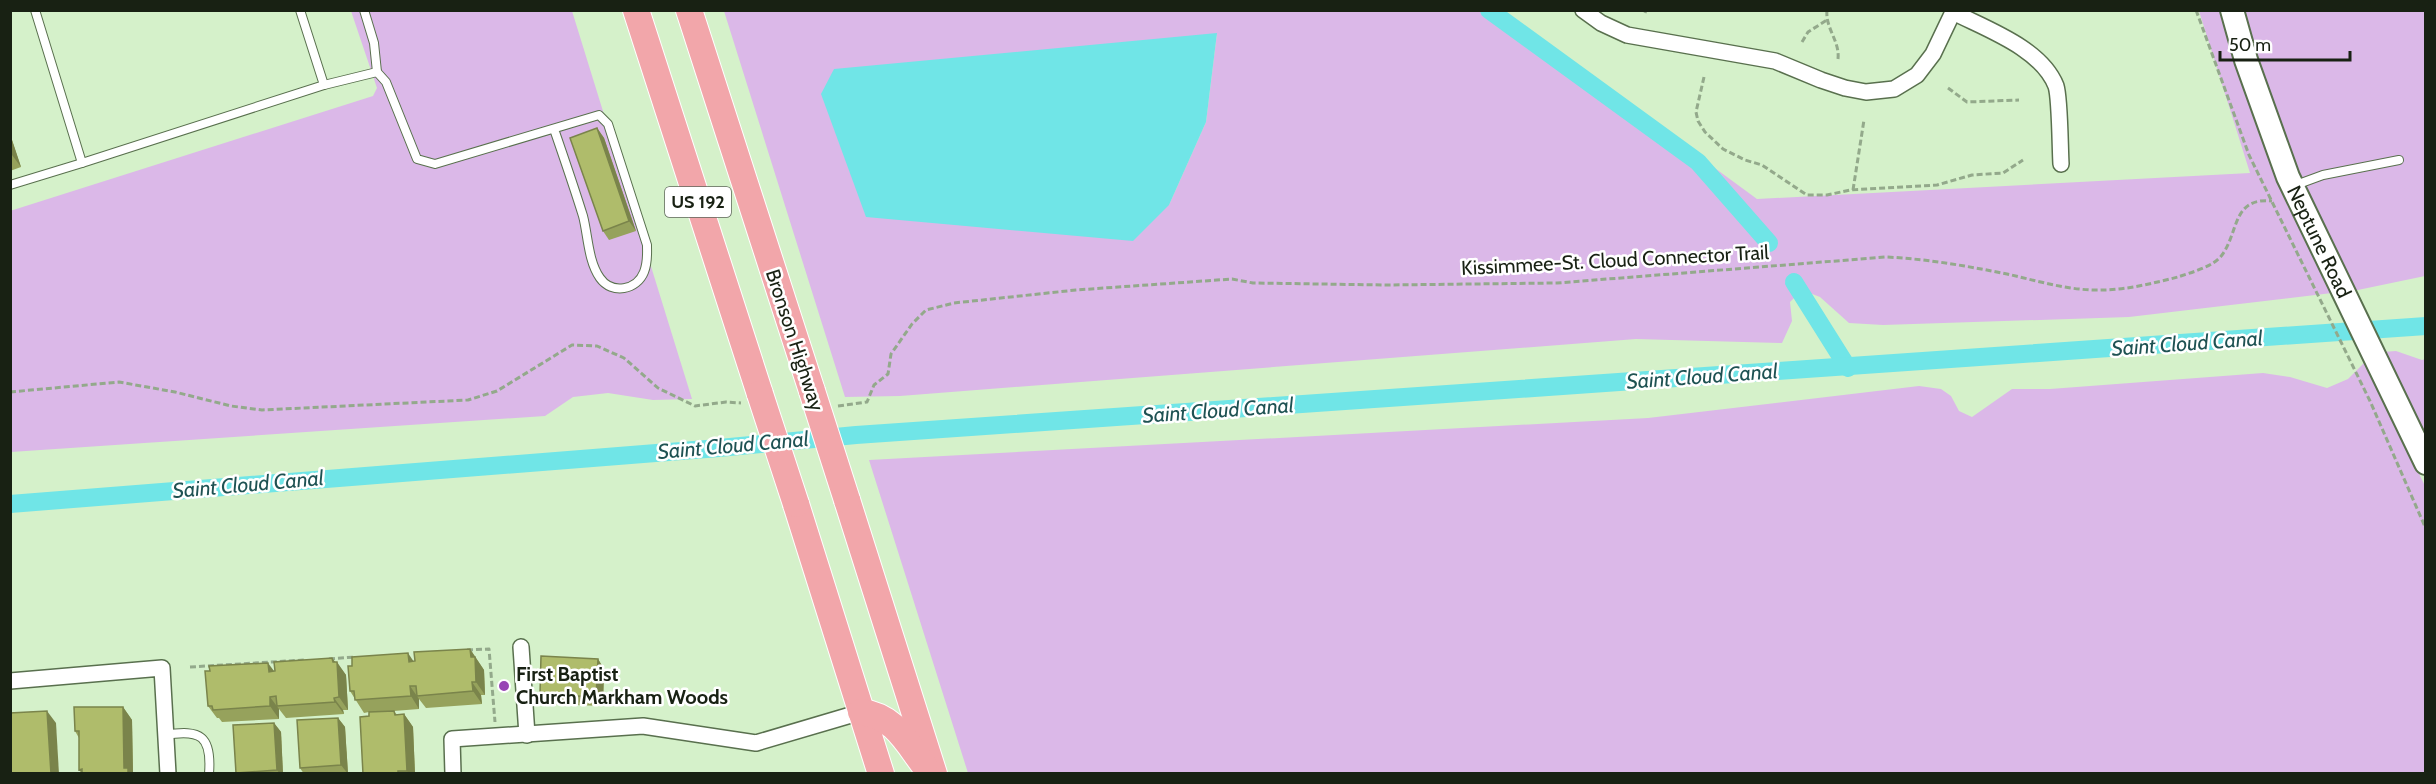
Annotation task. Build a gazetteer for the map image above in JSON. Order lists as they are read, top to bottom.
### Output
{
  "streets": {
    "highway": ["US 192", "Bronson Highway"],
    "main road": ["Neptune Road"],
    "path": ["Kissimmee-St. Cloud Connector Trail"]
  },
  "water": ["Saint Cloud Canal"],
  "places": ["First Baptist Church Markham Woods"],
  "scale_bar": "50 m"
}
